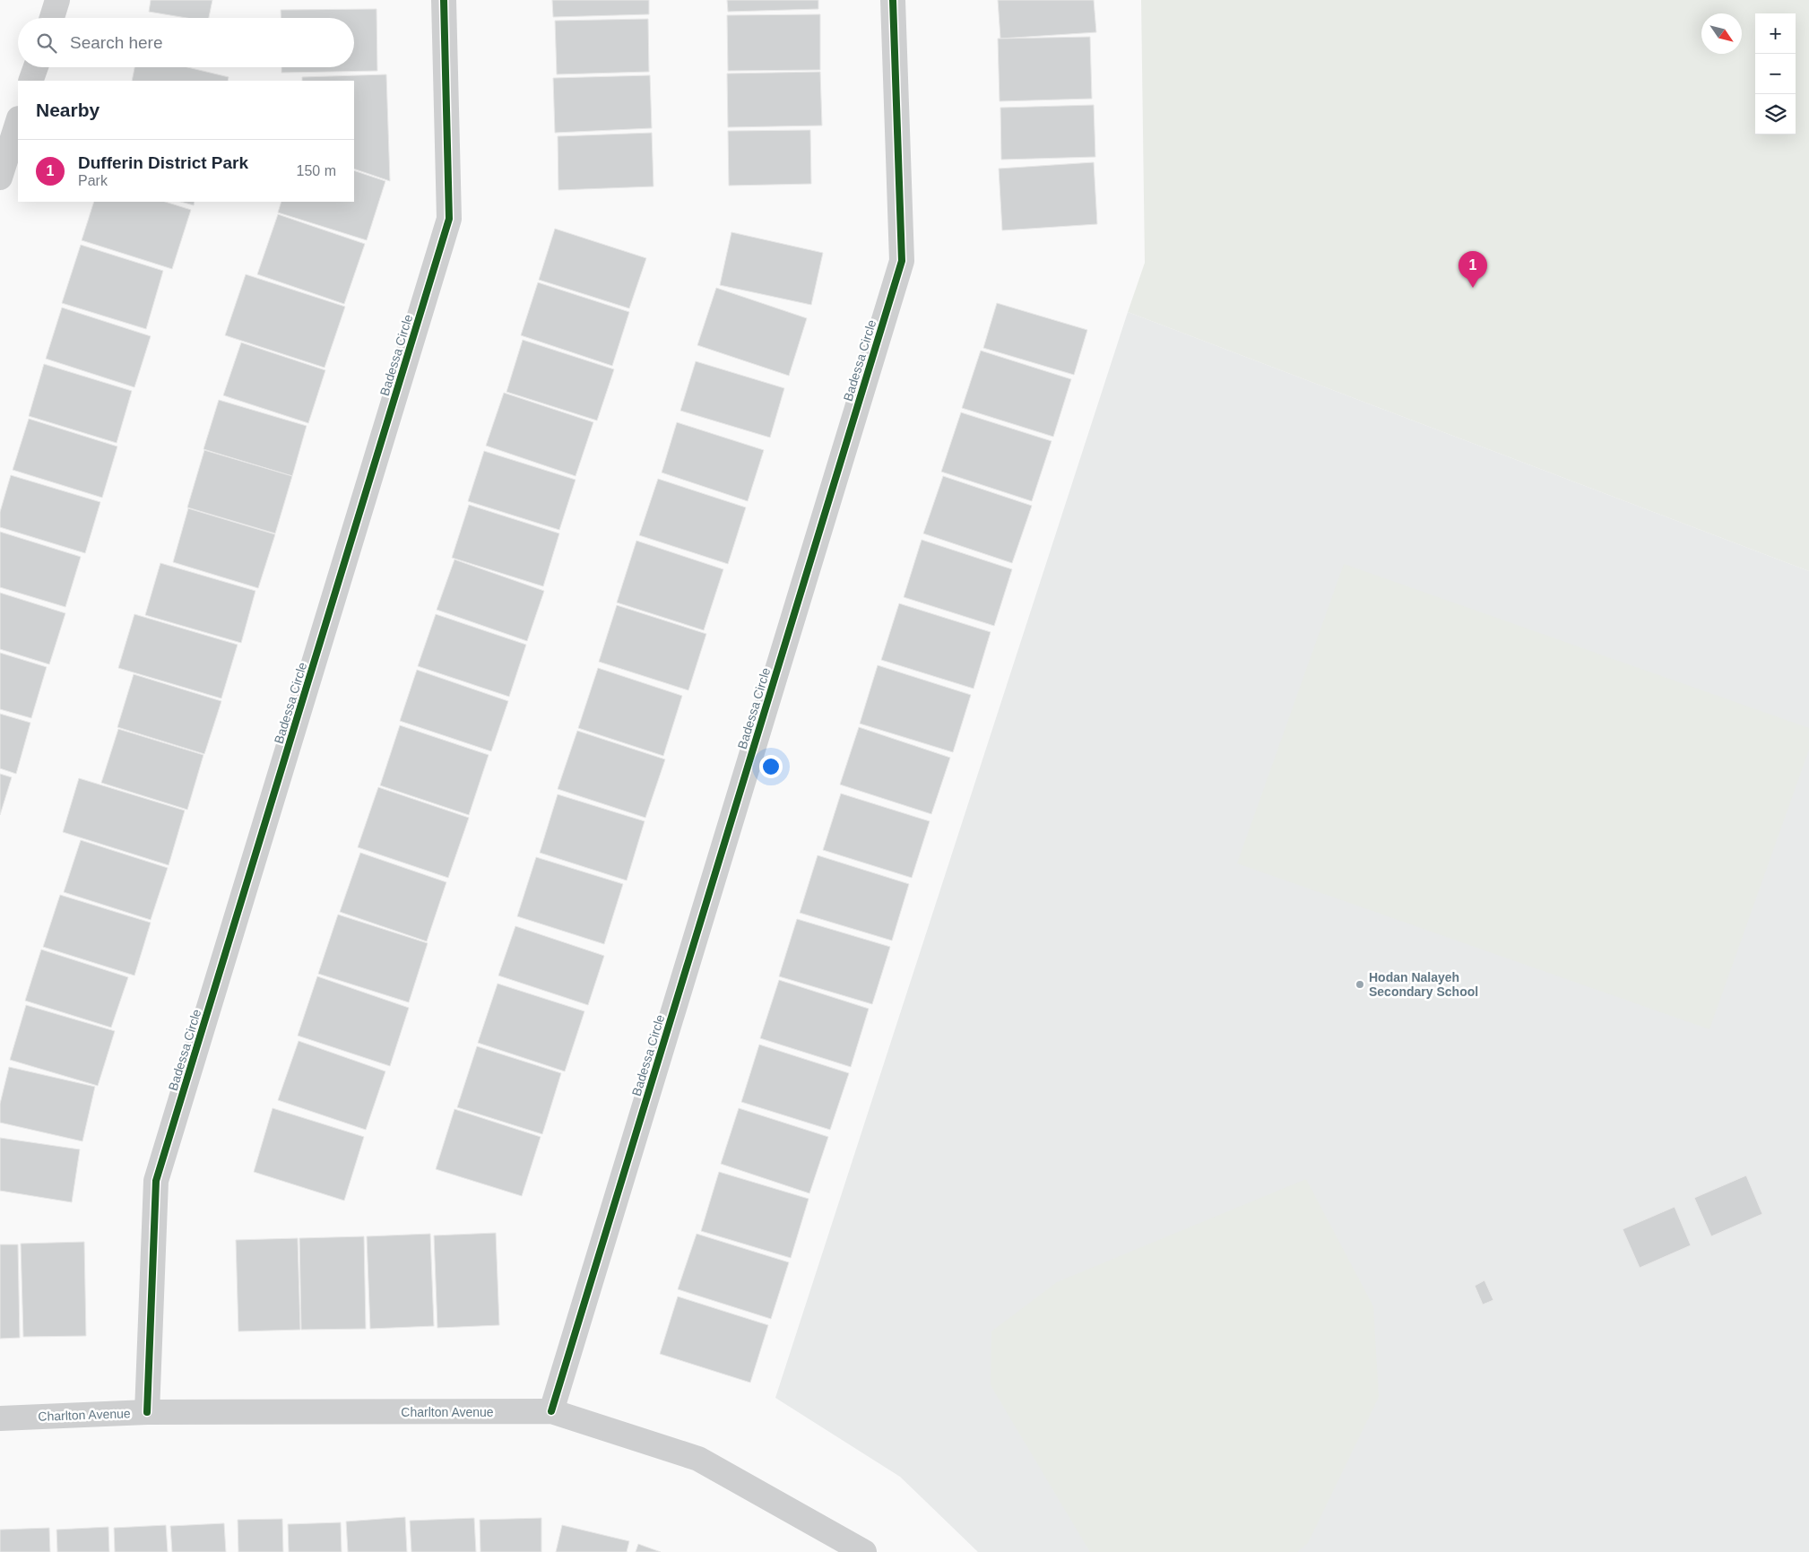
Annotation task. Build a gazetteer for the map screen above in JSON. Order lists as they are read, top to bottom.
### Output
{
  "streets": {
    "street": ["Badessa Circle", "Charlton Avenue"]
  },
  "crossings": [
    ["Badessa Circle", "Charlton Avenue"]
  ],
  "places": ["Hodan Nalayeh Secondary School"],
  "north": "bottom right",
  "page": {
    "map_buttons": ["+", "−"],
    "search": "Search here",
    "heading": "Nearby",
    "list": [
      {
        "mark": "1",
        "name": "Dufferin District Park",
        "note": "Park",
        "value": "150 m"
      }
    ],
    "pins": "1"
  }
}
